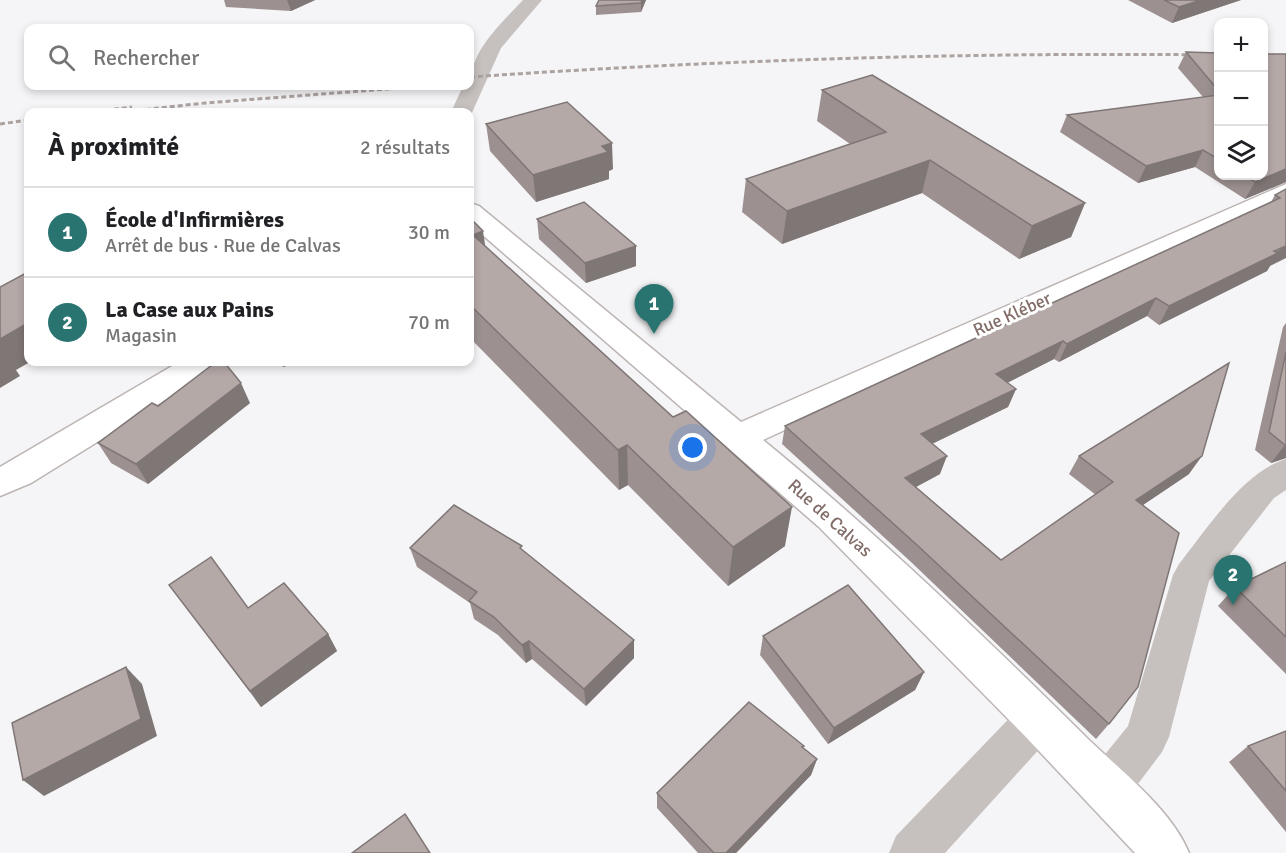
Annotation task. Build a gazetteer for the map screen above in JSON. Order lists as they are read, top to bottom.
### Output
{
  "streets": {
    "street": ["Rue Kléber", "Rue de Calvas"]
  },
  "crossings": [
    ["Rue Kléber", "Rue de Calvas"]
  ],
  "page": {
    "map_buttons": ["+", "−"],
    "search": "Rechercher",
    "heading": ["À proximité", "2 résultats"],
    "list": [
      {
        "mark": "1",
        "name": "École d'Infirmières",
        "note": "Arrêt de bus · Rue de Calvas",
        "value": "30 m"
      },
      {
        "mark": "2",
        "name": "La Case aux Pains",
        "note": "Magasin",
        "value": "70 m"
      }
    ],
    "pins": ["1", "2"]
  }
}
